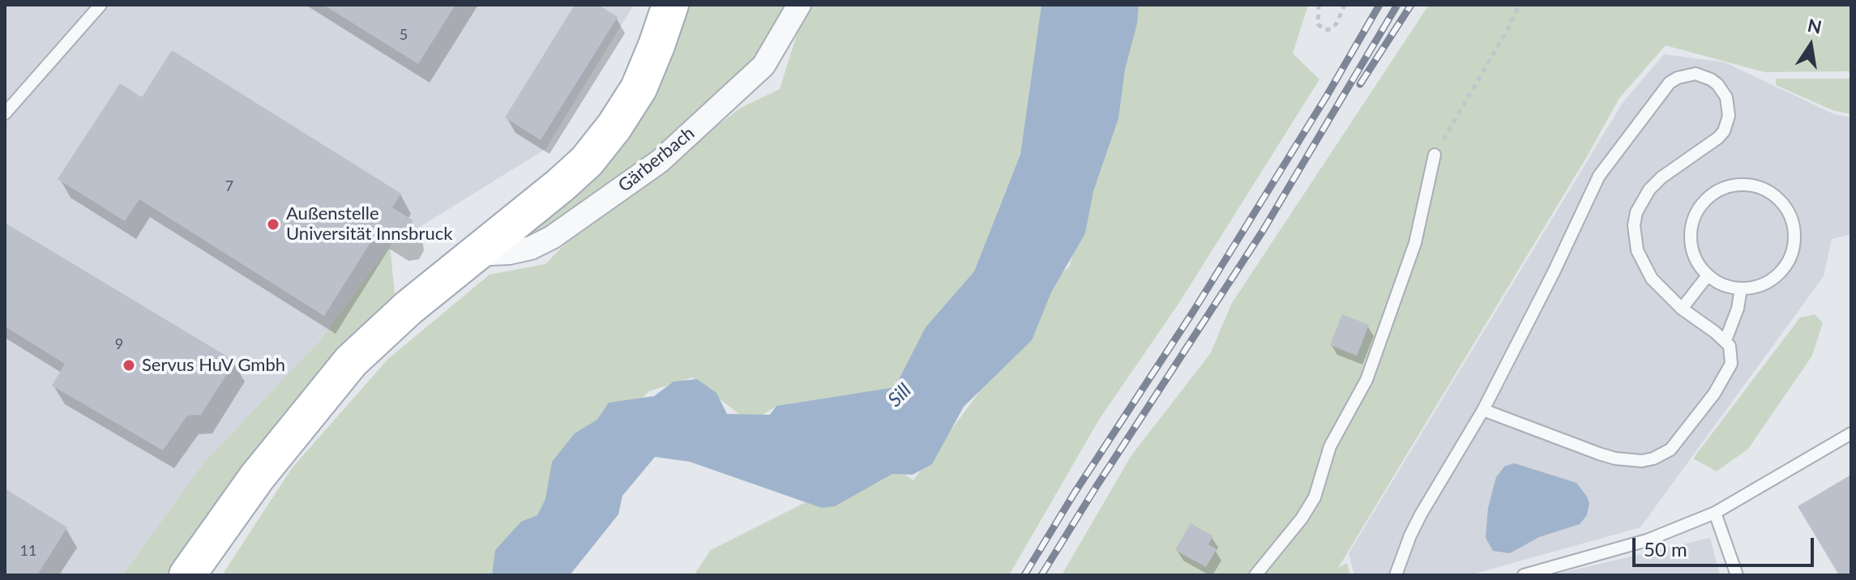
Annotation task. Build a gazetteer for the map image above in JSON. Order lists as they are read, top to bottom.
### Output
{
  "streets": {
    "street": ["Gärberbach"]
  },
  "water": ["Sill"],
  "places": ["Außenstelle Universität Innsbruck", "Servus HuV Gmbh"],
  "house_numbers": [
    "5",
    "7",
    "9",
    "11"
  ],
  "scale_bar": "50 m",
  "north": "top"
}
